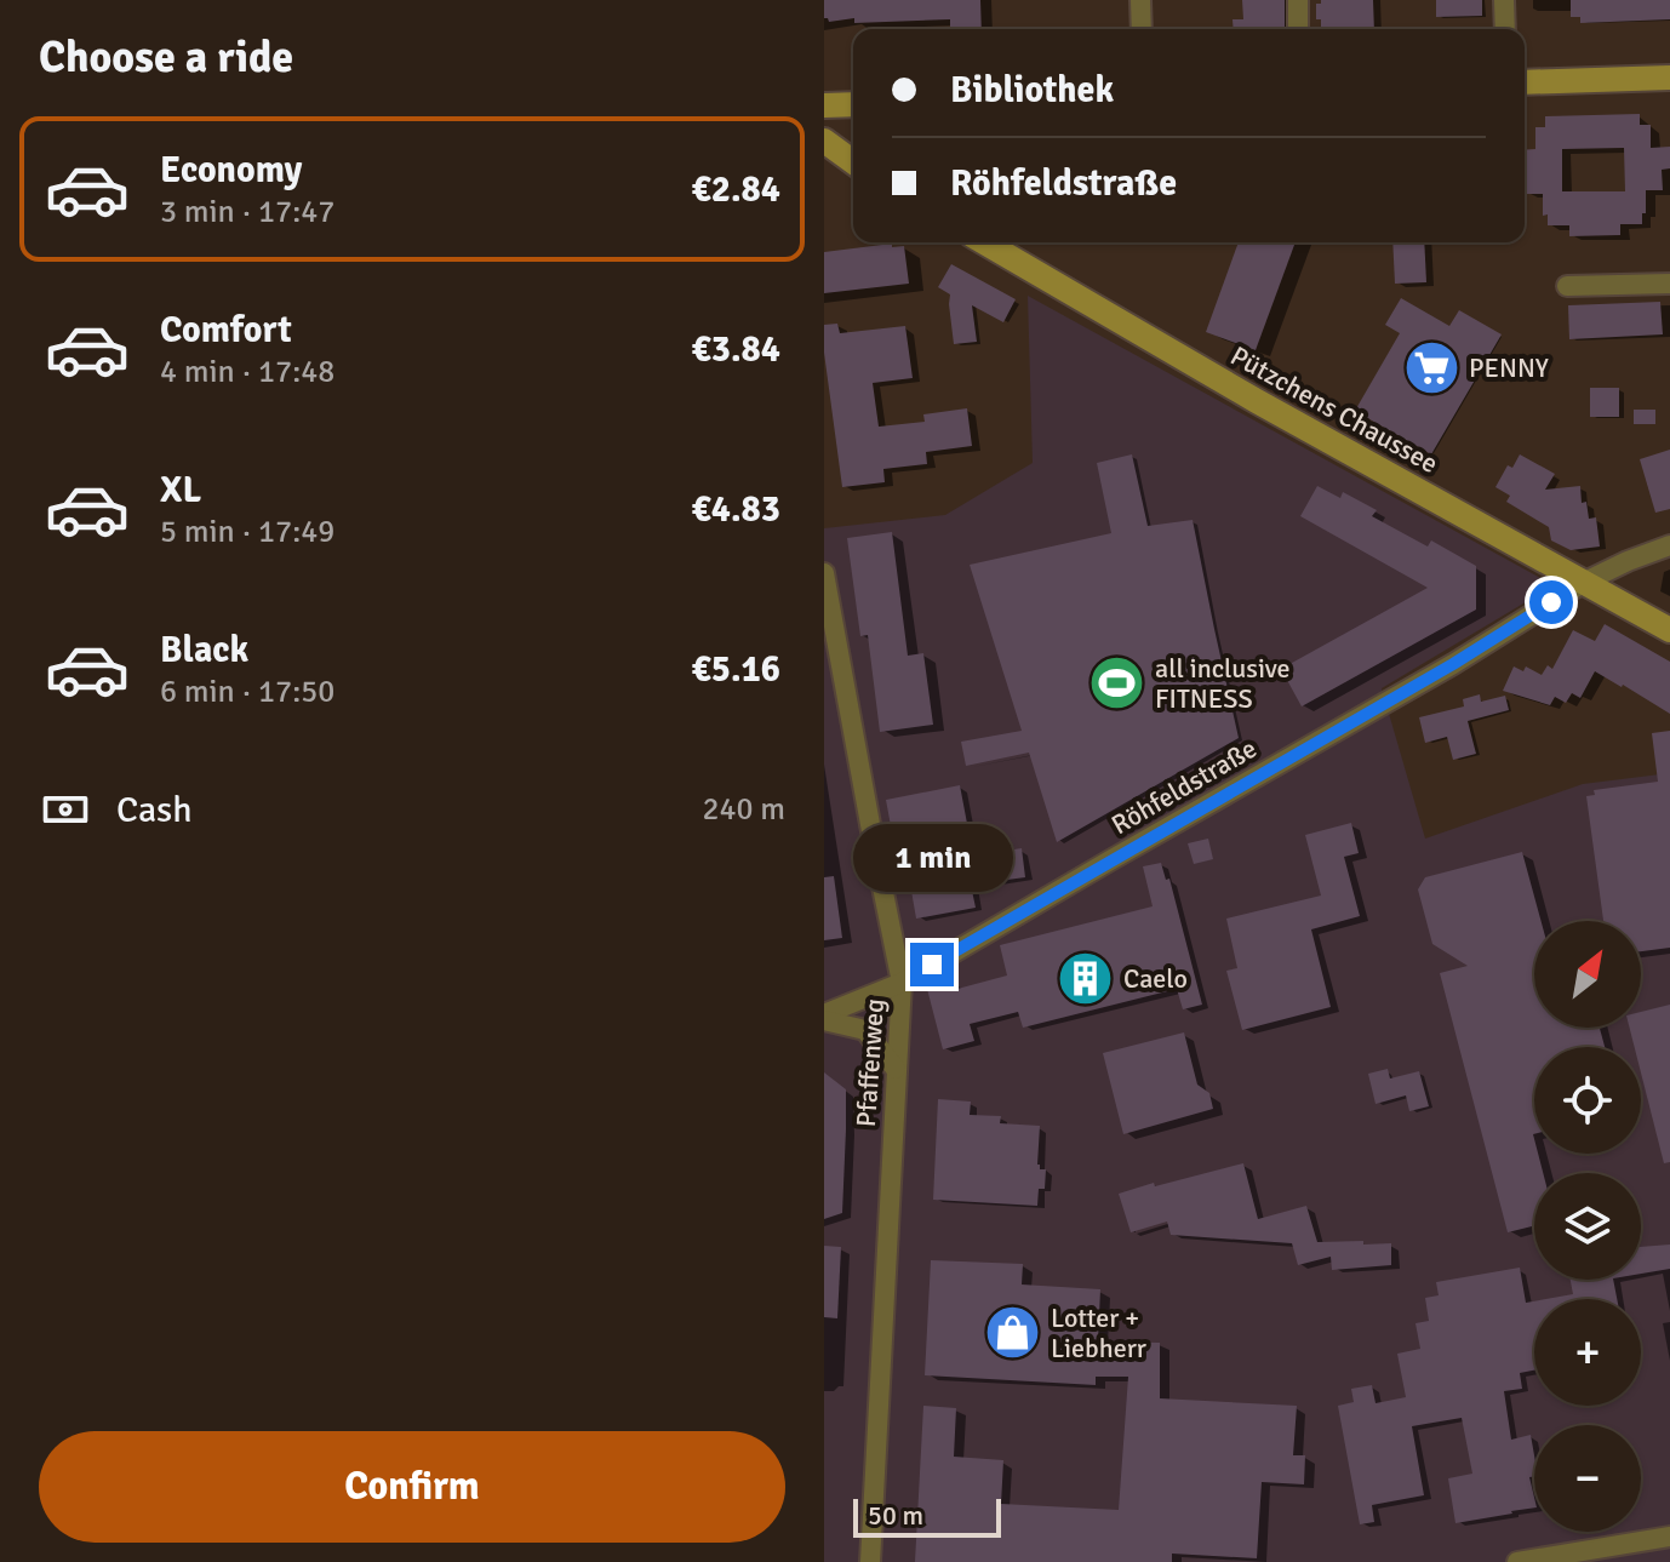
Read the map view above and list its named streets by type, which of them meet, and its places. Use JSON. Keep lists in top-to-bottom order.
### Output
{
  "streets": {
    "street": ["Pützchens Chaussee", "Röhfeldstraße", "Pfaffenweg"]
  },
  "crossings": [
    ["Pützchens Chaussee", "Röhfeldstraße"],
    ["Röhfeldstraße", "Pfaffenweg"]
  ],
  "places": {
    "supermarket": ["PENNY"],
    "sports": ["all inclusive FITNESS"],
    "building": ["Caelo"],
    "shop": ["Lotter + Liebherr"]
  },
  "scale_bar": "50 m",
  "north": "top right",
  "page": {
    "heading": "Choose a ride",
    "banner": ["Bibliothek", "Röhfeldstraße"],
    "list": [
      {
        "name": "Economy",
        "note": "3 min · 17:47",
        "value": "€2.84"
      },
      {
        "name": "Comfort",
        "note": "4 min · 17:48",
        "value": "€3.84"
      },
      {
        "name": "XL",
        "note": "5 min · 17:49",
        "value": "€4.83"
      },
      {
        "name": "Black",
        "note": "6 min · 17:50",
        "value": "€5.16"
      }
    ],
    "pay": ["Cash", "240 m"],
    "bubble": "1 min",
    "map_buttons": ["+", "−"],
    "buttons": "Confirm",
    "scale": "50 m"
  }
}
